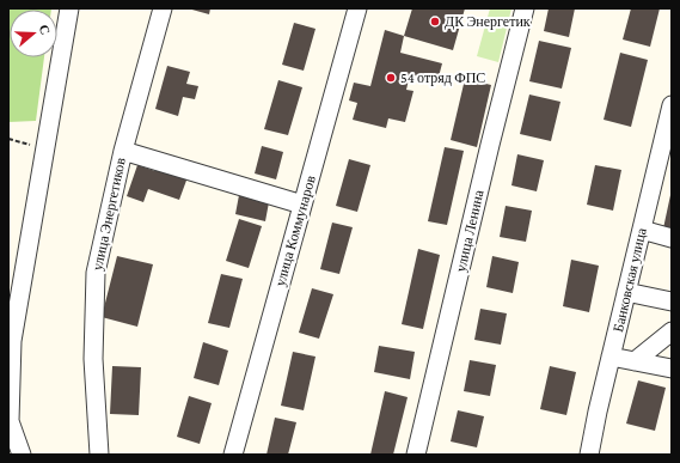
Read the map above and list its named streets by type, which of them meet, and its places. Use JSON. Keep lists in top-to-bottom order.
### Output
{
  "streets": {
    "street": [
      "улица Энергетиков",
      "улица Коммунаров",
      "улица Ленина",
      "Банковская улица"
    ]
  },
  "places": ["ДК Энергетик", "54 отряд ФПС"],
  "north": "right"
}
